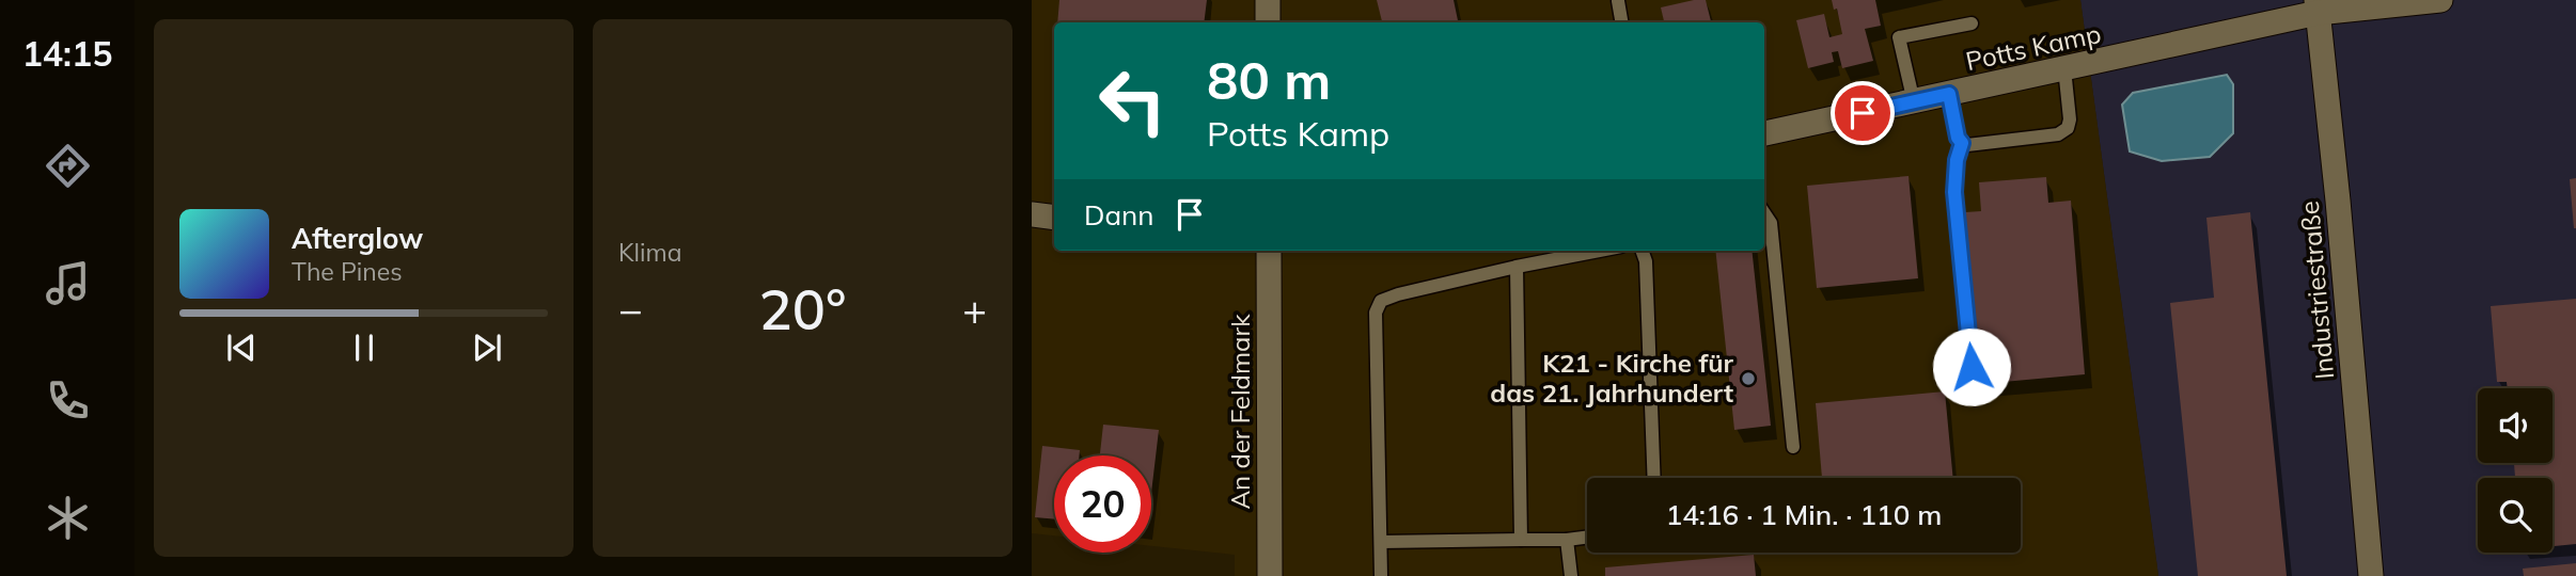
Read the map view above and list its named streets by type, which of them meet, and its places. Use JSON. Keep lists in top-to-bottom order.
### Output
{
  "streets": {
    "street": ["Potts Kamp", "Industriestraße", "An der Feldmark"]
  },
  "crossings": [
    ["Potts Kamp", "Industriestraße"]
  ],
  "places": ["K21 - Kirche für das 21. Jahrhundert"],
  "page": {
    "tabs": "14:15",
    "tile": "Klima",
    "turn": ["80 m", "Potts Kamp"],
    "then": "Dann",
    "song": ["Afterglow", "The Pines"],
    "heat": ["−", "20°", "+"],
    "limit": "20",
    "trip": "14:16 · 1 Min. · 110 m"
  }
}
